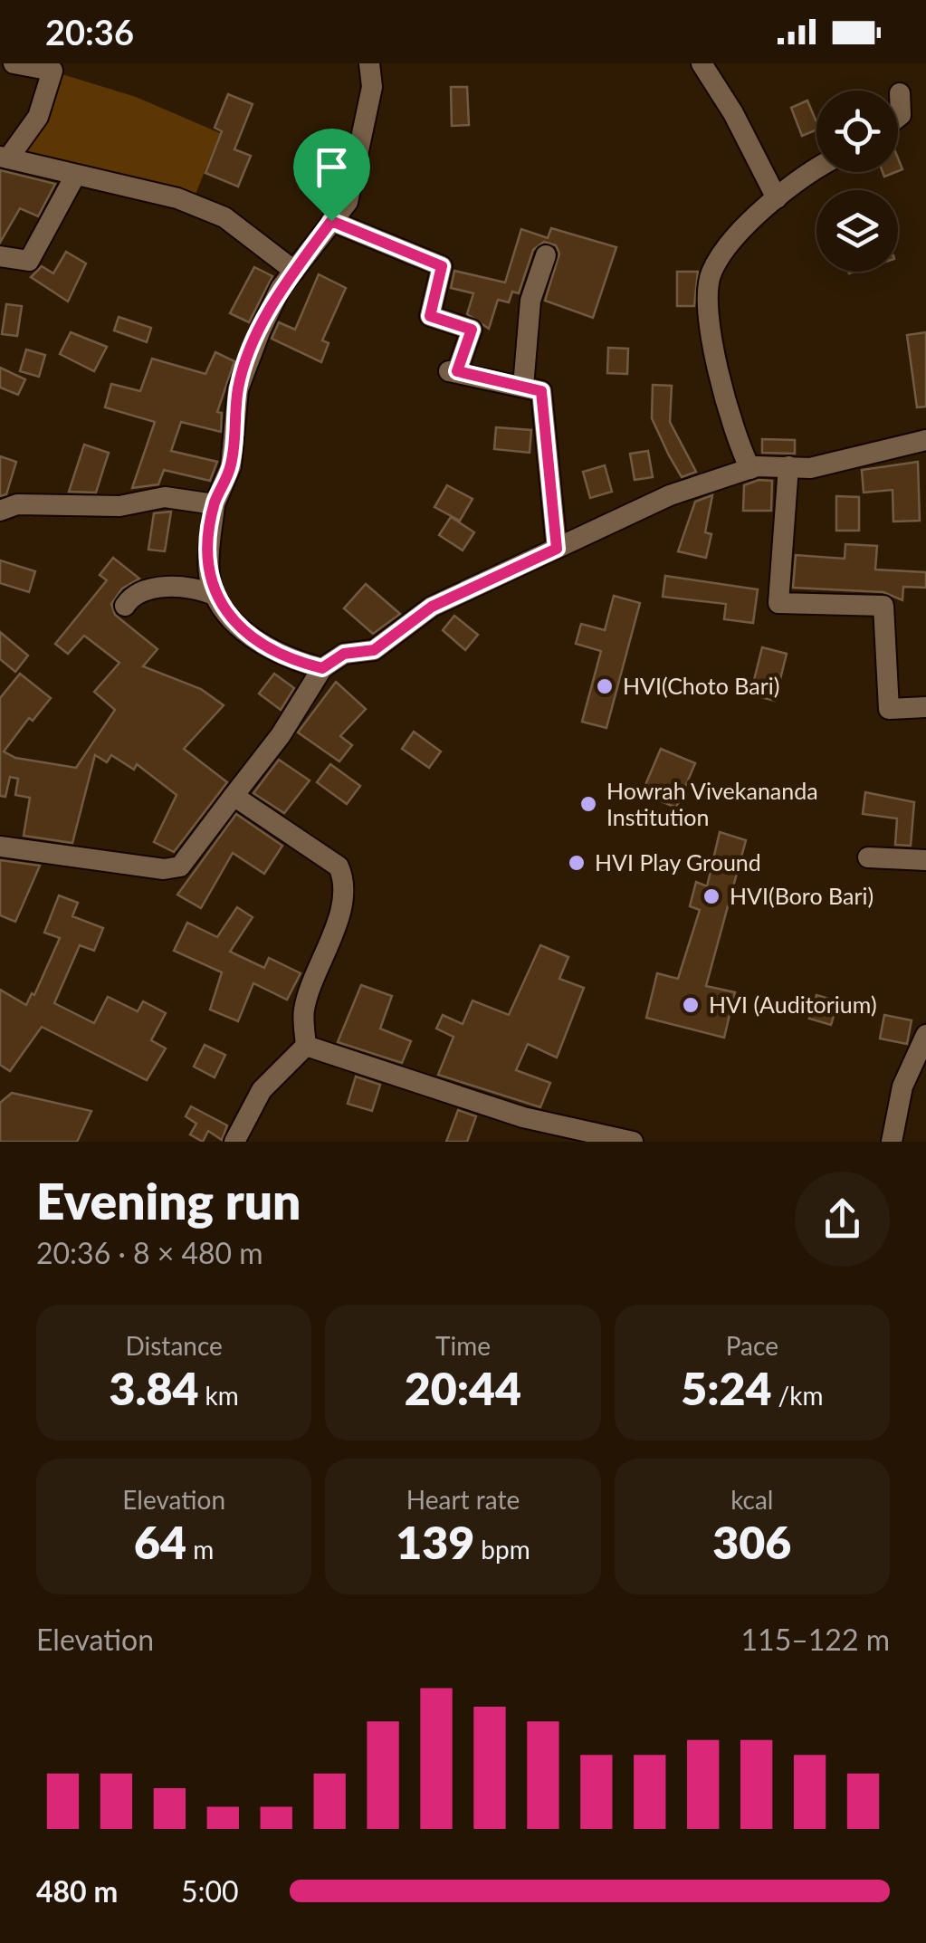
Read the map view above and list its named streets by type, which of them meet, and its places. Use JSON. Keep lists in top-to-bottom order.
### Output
{
  "places": [
    "HVI(Choto Bari)",
    "Howrah Vivekananda Institution",
    "HVI Play Ground",
    "HVI(Boro Bari)",
    "HVI (Auditorium)"
  ],
  "page": {
    "status": "20:36",
    "heading": ["Evening run", "20:36 · 8 × 480 m"],
    "stats": [
      ["Distance", "3.84 km"],
      ["Time", "20:44"],
      ["Pace", "5:24 /km"],
      ["Elevation", "64 m"],
      ["Heart rate", "139 bpm"],
      ["kcal", "306"]
    ],
    "chart": ["Elevation", "115–122 m"],
    "list": [
      {
        "name": "480 m",
        "note": "5:00"
      }
    ]
  }
}
